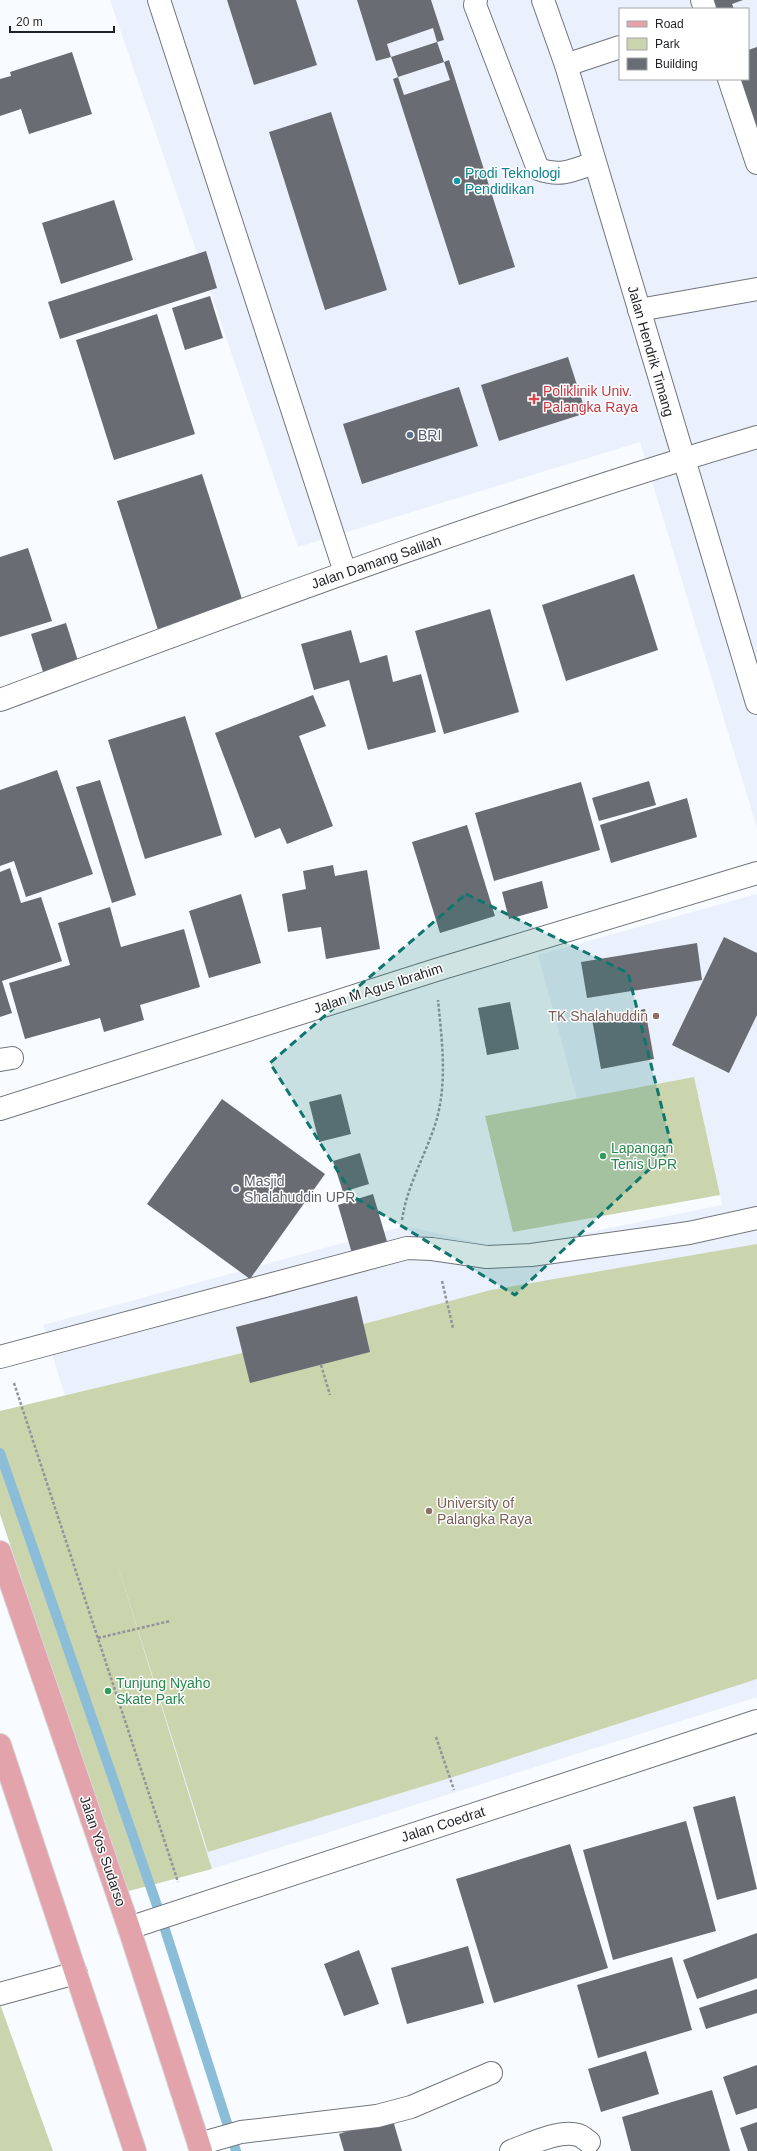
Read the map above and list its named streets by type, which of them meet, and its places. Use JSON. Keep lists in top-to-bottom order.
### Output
{
  "streets": {
    "main road": ["Jalan Yos Sudarso"],
    "street": [
      "Jalan Hendrik Timang",
      "Jalan Damang Salilah",
      "Jalan M Agus Ibrahim",
      "Jalan Coedrat"
    ]
  },
  "crossings": [
    ["Jalan Hendrik Timang", "Jalan Damang Salilah"],
    ["Jalan Coedrat", "Jalan Yos Sudarso"]
  ],
  "places": {
    "other": [
      "Prodi Teknologi Pendidikan",
      "BRI",
      "TK Shalahuddin",
      "Lapangan Tenis UPR",
      "Masjid Shalahuddin UPR",
      "University of Palangka Raya",
      "Tunjung Nyaho Skate Park"
    ],
    "health": ["Poliklinik Univ. Palangka Raya"]
  },
  "legend": ["Road", "Park", "Building"],
  "scale_bar": "20 m"
}
